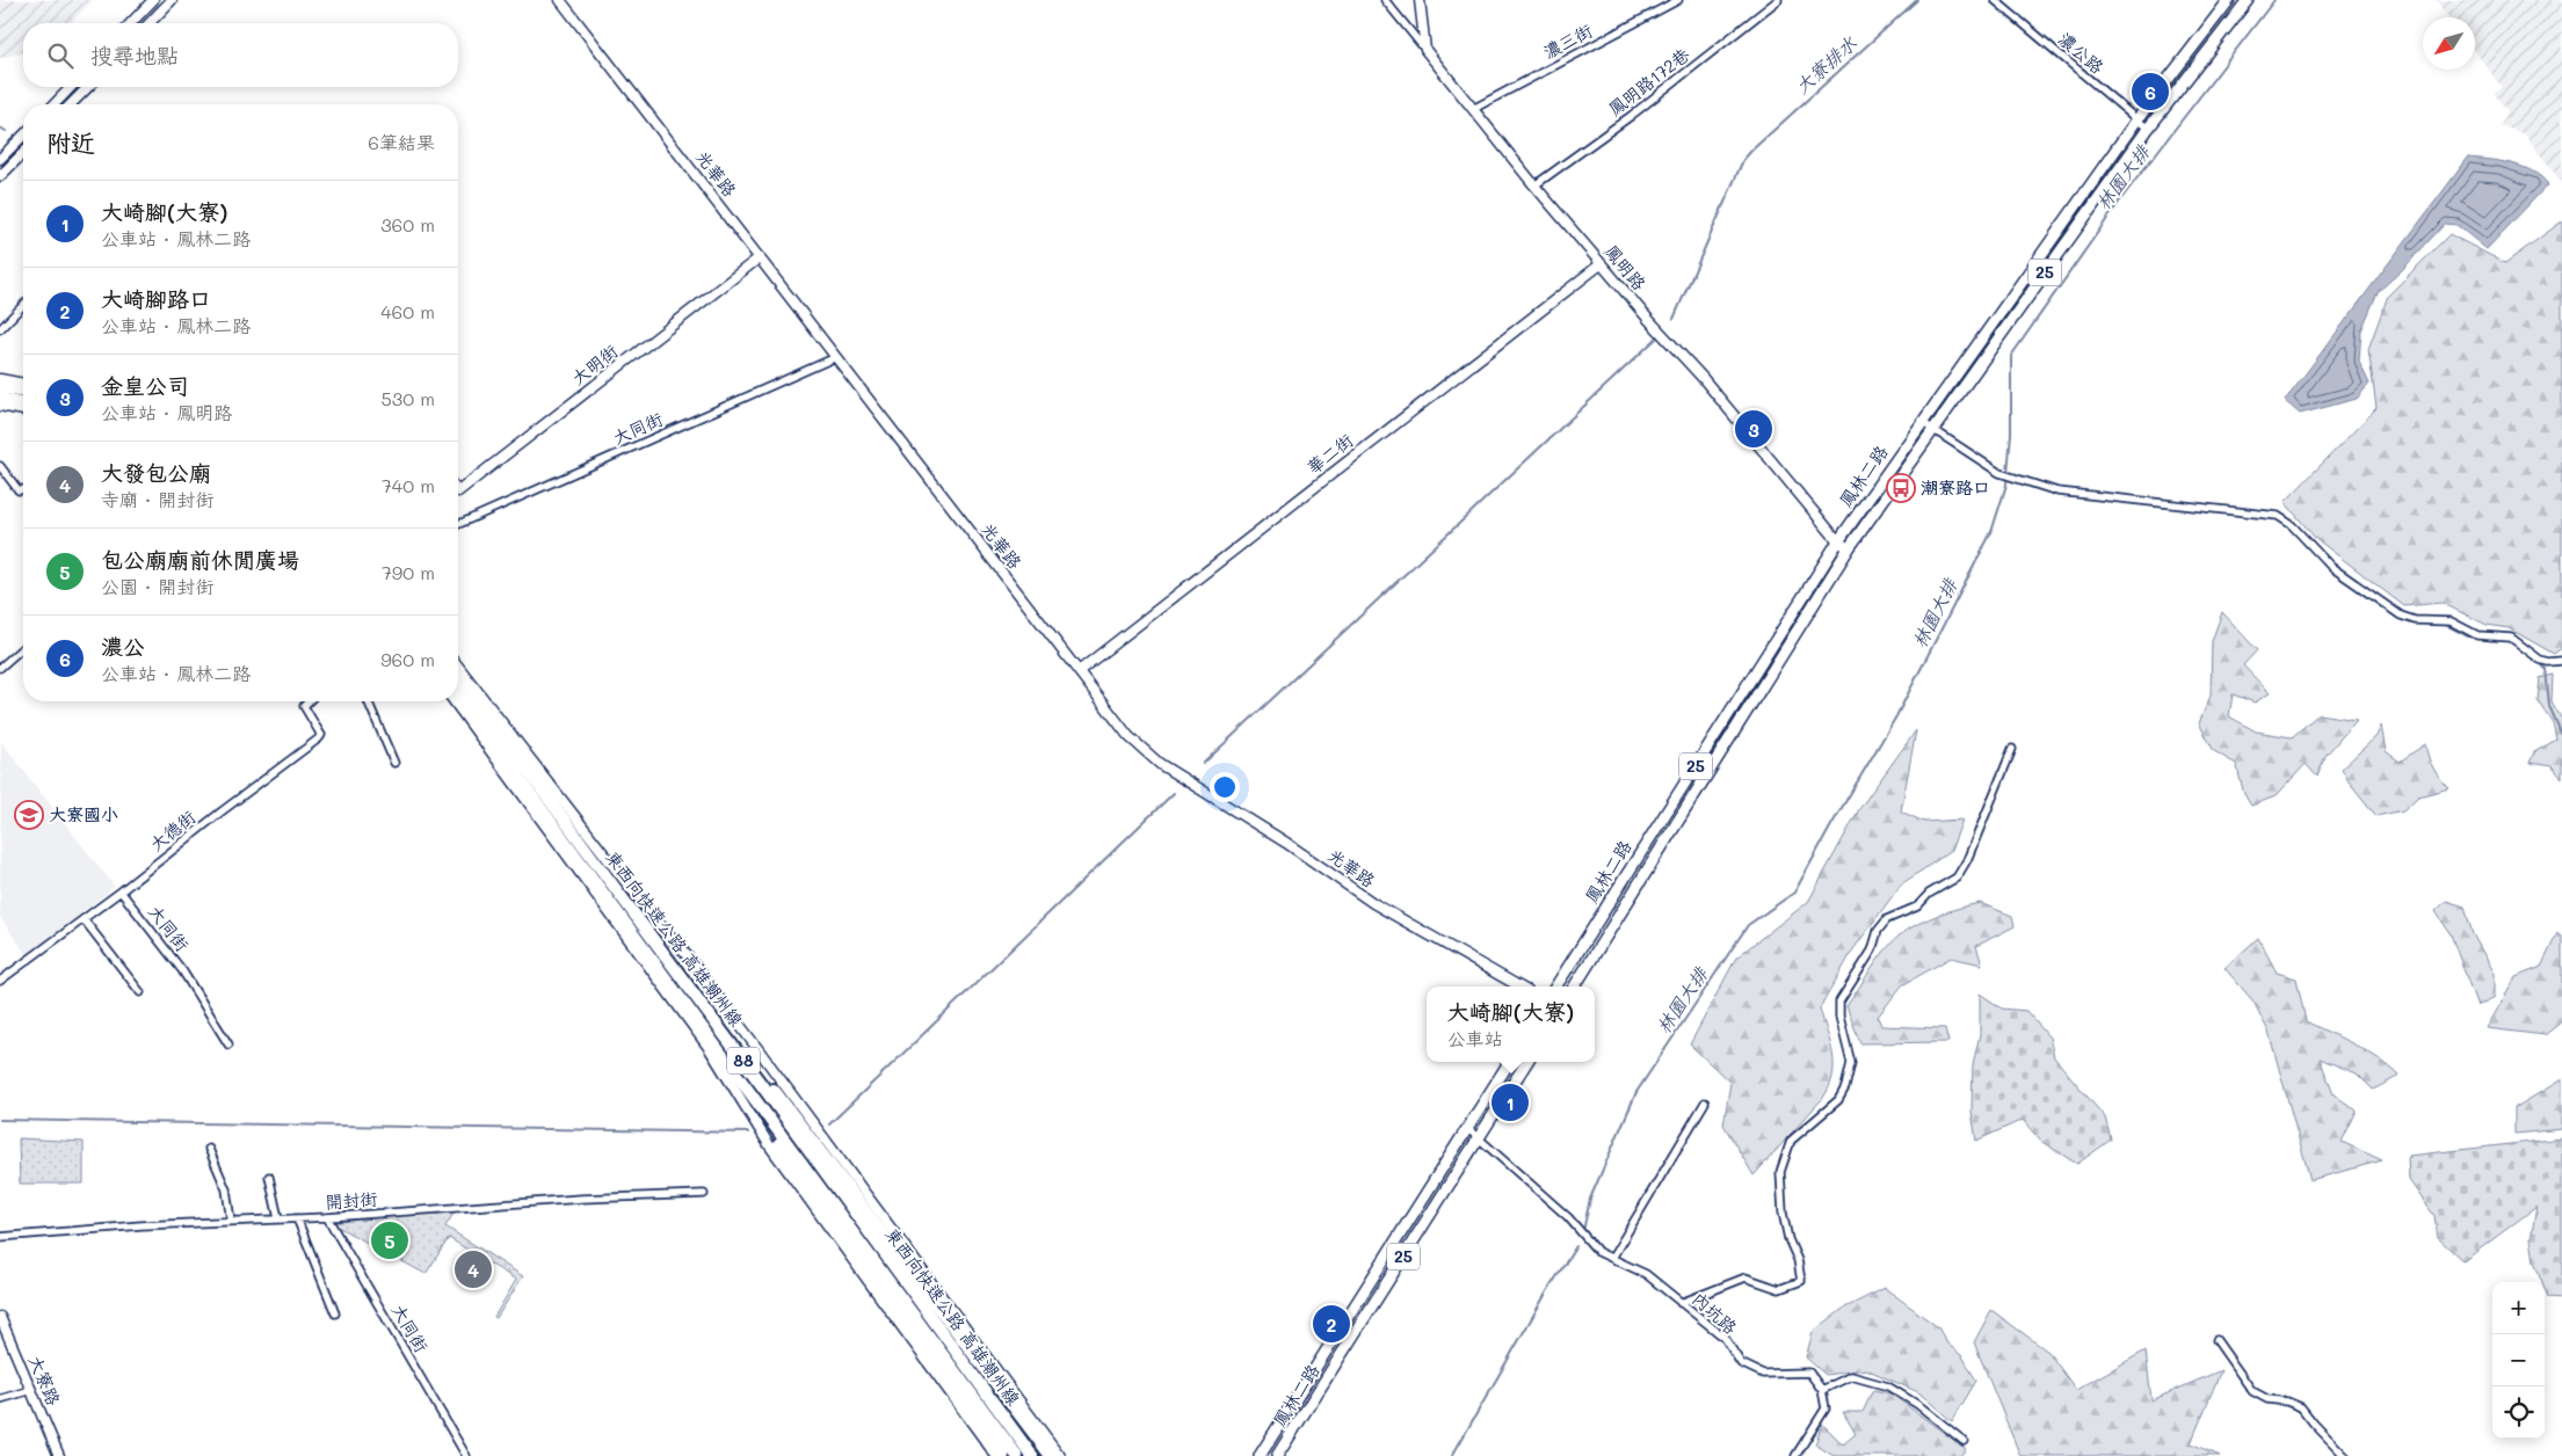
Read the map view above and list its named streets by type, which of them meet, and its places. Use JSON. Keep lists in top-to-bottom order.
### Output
{
  "streets": {
    "highway": ["東西向快速公路 高雄潮州線", "88"],
    "main road": ["25", "鳳林二路"],
    "street": [
      "濃三街",
      "濃公路",
      "鳳明路172巷",
      "光華路",
      "鳳明路",
      "大明街",
      "大同街",
      "華二街",
      "大德街",
      "開封街",
      "內坑路",
      "大寮路"
    ]
  },
  "crossings": [
    ["濃三街", "鳳明路"],
    ["濃公路", "鳳林二路"],
    ["鳳明路172巷", "鳳明路"],
    ["光華路", "大明街"],
    ["光華路", "大同街"],
    ["光華路", "華二街"],
    ["鳳明路", "華二街"],
    ["鳳明路", "鳳林二路"],
    ["大同街", "大德街"],
    ["大同街", "開封街"],
    ["鳳林二路", "內坑路"]
  ],
  "water": ["大寮排水", "林園大排"],
  "places": {
    "bus stop": ["潮寮路口"],
    "school or university": ["大寮國小"]
  },
  "north": "bottom left",
  "page": {
    "search": "搜尋地點",
    "pins": [
      "6",
      "3",
      "1",
      "5",
      "4",
      "2"
    ],
    "heading": ["附近", "6筆結果"],
    "list": [
      {
        "mark": "1",
        "name": "大崎腳(大寮)",
        "note": "公車站 · 鳳林二路",
        "value": "360 m"
      },
      {
        "mark": "2",
        "name": "大崎腳路口",
        "note": "公車站 · 鳳林二路",
        "value": "460 m"
      },
      {
        "mark": "3",
        "name": "金皇公司",
        "note": "公車站 · 鳳明路",
        "value": "530 m"
      },
      {
        "mark": "4",
        "name": "大發包公廟",
        "note": "寺廟 · 開封街",
        "value": "740 m"
      },
      {
        "mark": "5",
        "name": "包公廟廟前休閒廣場",
        "note": "公園 · 開封街",
        "value": "790 m"
      },
      {
        "mark": "6",
        "name": "濃公",
        "note": "公車站 · 鳳林二路",
        "value": "960 m"
      }
    ],
    "popup": ["大崎腳(大寮)", "公車站"],
    "map_buttons": ["+", "−"]
  }
}
